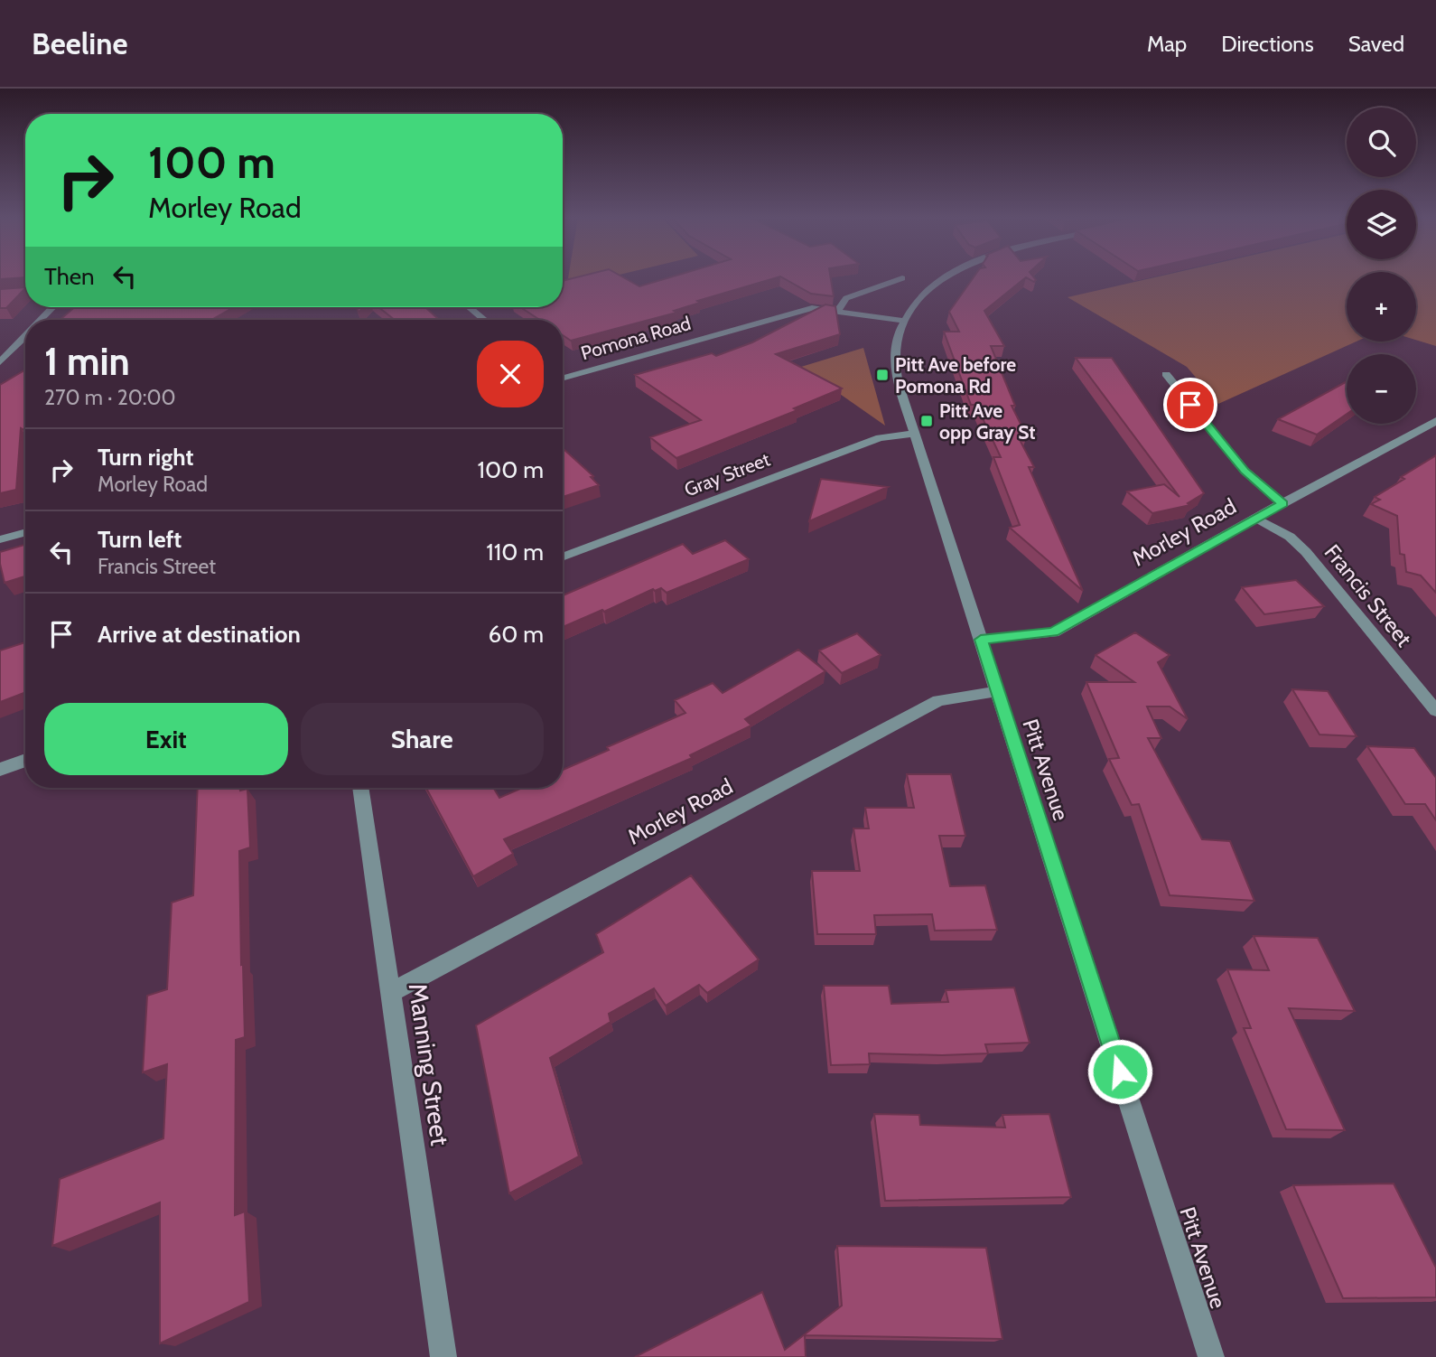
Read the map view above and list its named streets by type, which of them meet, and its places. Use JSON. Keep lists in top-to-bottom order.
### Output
{
  "streets": {
    "street": [
      "Pomona Road",
      "Gray Street",
      "Morley Road",
      "Francis Street",
      "Pitt Avenue",
      "Manning Street"
    ]
  },
  "crossings": [
    ["Pomona Road", "Pitt Avenue"],
    ["Gray Street", "Pitt Avenue"],
    ["Morley Road", "Francis Street"],
    ["Morley Road", "Pitt Avenue"],
    ["Morley Road", "Manning Street"]
  ],
  "places": {
    "transit": ["Pitt Ave before Pomona Rd", "Pitt Ave opp Gray St"]
  },
  "page": {
    "header": "Beeline",
    "nav": ["Map", "Directions", "Saved"],
    "map_buttons": ["+", "−"],
    "turn": ["100 m", "Morley Road"],
    "then": "Then",
    "heading": ["1 min", "270 m · 20:00"],
    "list": [
      {
        "name": "Turn right",
        "note": "Morley Road",
        "value": "100 m"
      },
      {
        "name": "Turn left",
        "note": "Francis Street",
        "value": "110 m"
      },
      {
        "name": "Arrive at destination",
        "value": "60 m"
      }
    ],
    "buttons": ["Exit", "Share"]
  }
}
